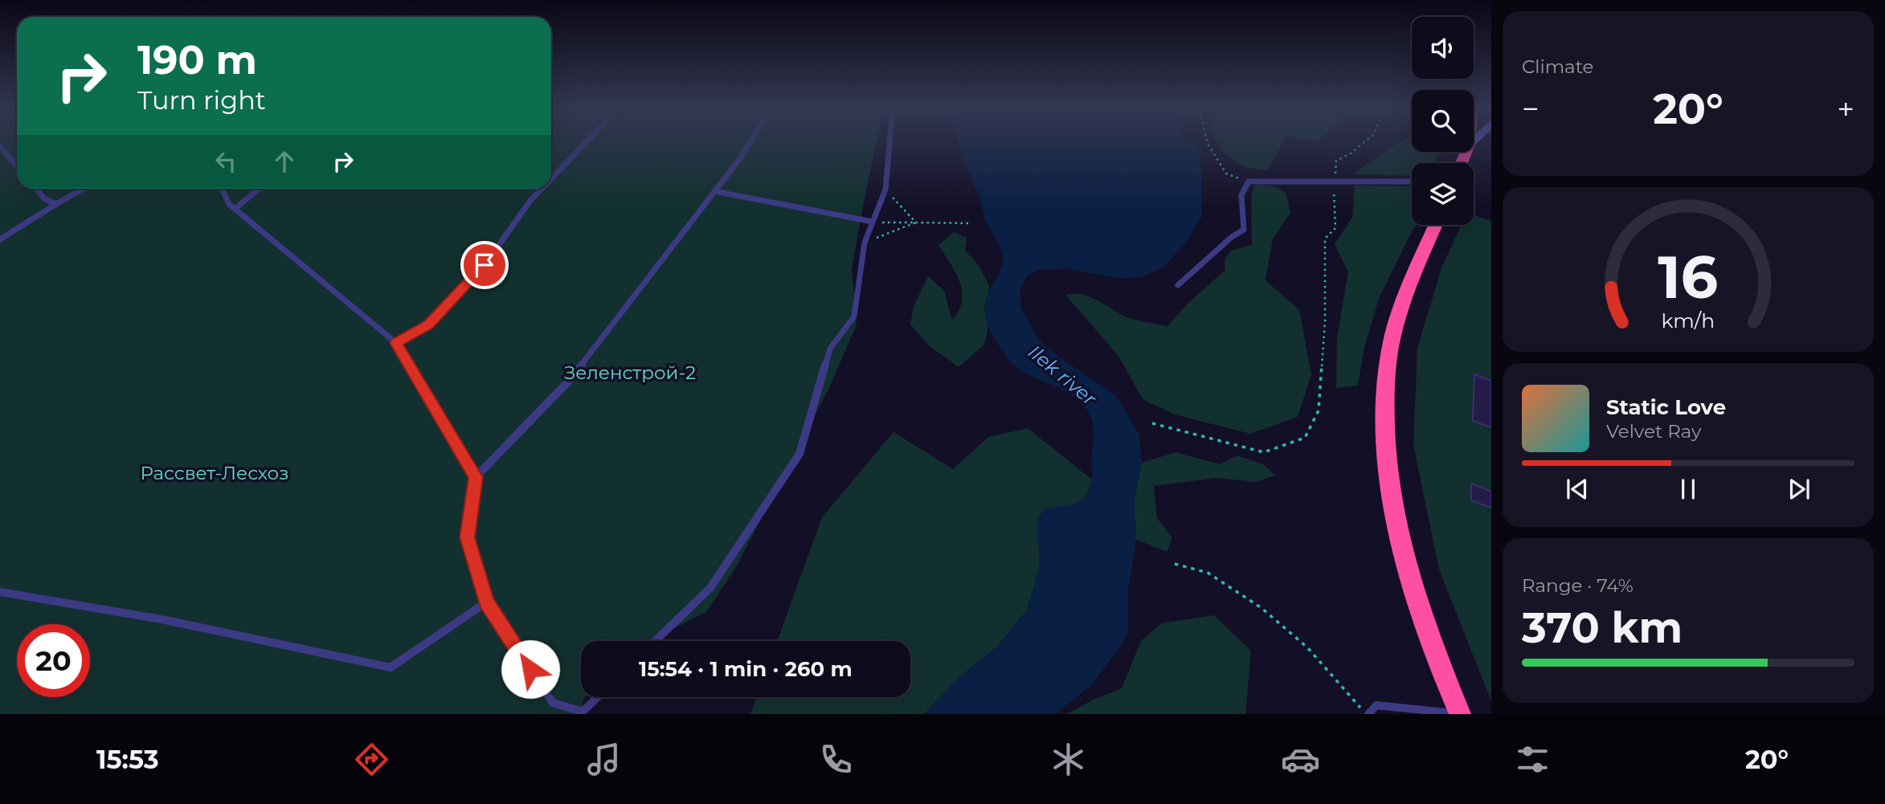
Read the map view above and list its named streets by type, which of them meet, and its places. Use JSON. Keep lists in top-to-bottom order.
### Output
{
  "water": ["Ilek river"],
  "parks": ["Зеленстрой-2", "Рассвет-Лесхоз"],
  "page": {
    "tile": [
      "Climate",
      ["Range · 74%", "370 km"]
    ],
    "turn": ["190 m", "Turn right"],
    "heat": ["−", "20°", "+"],
    "song": ["Static Love", "Velvet Ray"],
    "limit": "20",
    "trip": "15:54 · 1 min · 260 m",
    "tabs": ["15:53", "20°"],
    "gauge": ["16", "km/h"]
  }
}
